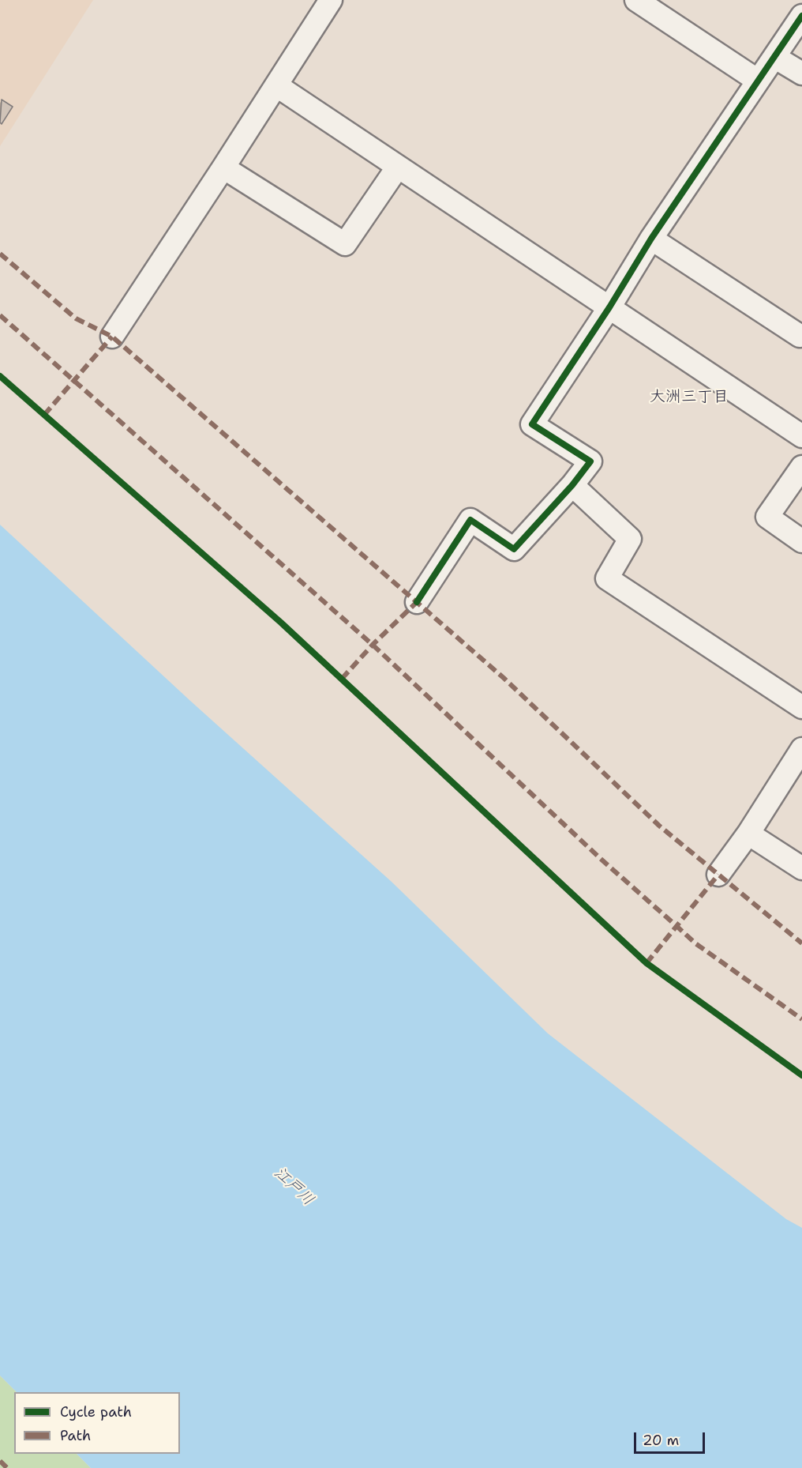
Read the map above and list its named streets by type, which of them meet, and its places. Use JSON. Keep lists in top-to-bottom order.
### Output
{
  "districts": ["大洲三丁目"],
  "water": ["江戸川"],
  "legend": ["Cycle path", "Path"],
  "scale_bar": "20 m"
}
